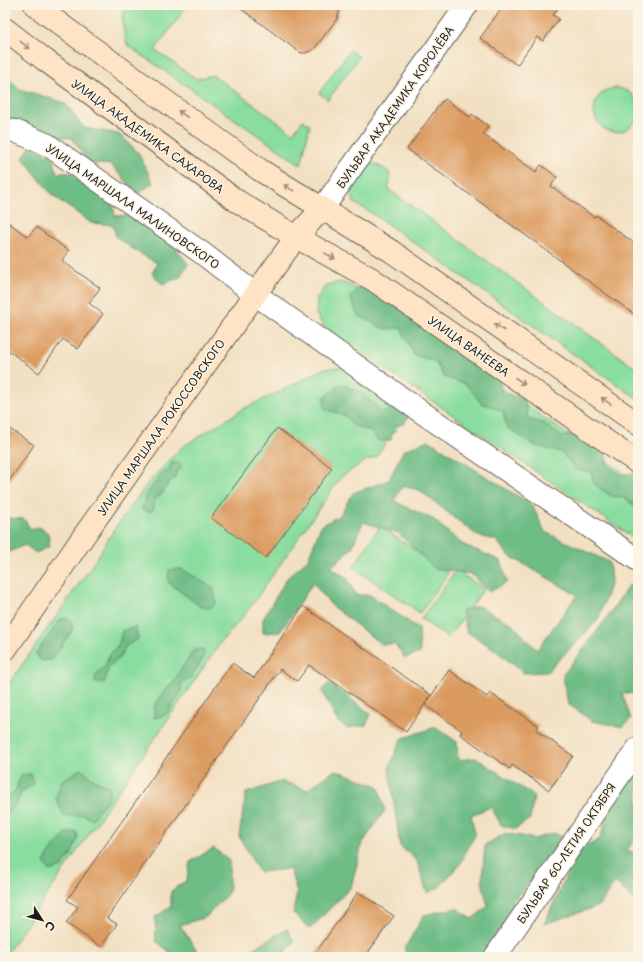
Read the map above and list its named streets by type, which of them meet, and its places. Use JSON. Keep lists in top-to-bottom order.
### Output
{
  "streets": {
    "main road": ["УЛИЦА АКАДЕМИКА САХАРОВА", "УЛИЦА ВАНЕЕВА", "УЛИЦА МАРШАЛА РОКОССОВСКОГО"],
    "street": ["БУЛЬВАР АКАДЕМИКА КОРОЛЁВА", "УЛИЦА МАРШАЛА МАЛИНОВСКОГО", "БУЛЬВАР 60-ЛЕТИЯ ОКТЯБРЯ"]
  },
  "crossings": [
    ["БУЛЬВАР АКАДЕМИКА КОРОЛЁВА", "УЛИЦА МАРШАЛА РОКОССОВСКОГО"],
    ["УЛИЦА АКАДЕМИКА САХАРОВА", "УЛИЦА ВАНЕЕВА"],
    ["УЛИЦА АКАДЕМИКА САХАРОВА", "УЛИЦА МАРШАЛА РОКОССОВСКОГО"],
    ["УЛИЦА МАРШАЛА МАЛИНОВСКОГО", "УЛИЦА МАРШАЛА РОКОССОВСКОГО"],
    ["УЛИЦА ВАНЕЕВА", "УЛИЦА МАРШАЛА РОКОССОВСКОГО"]
  ],
  "north": "bottom right"
}
